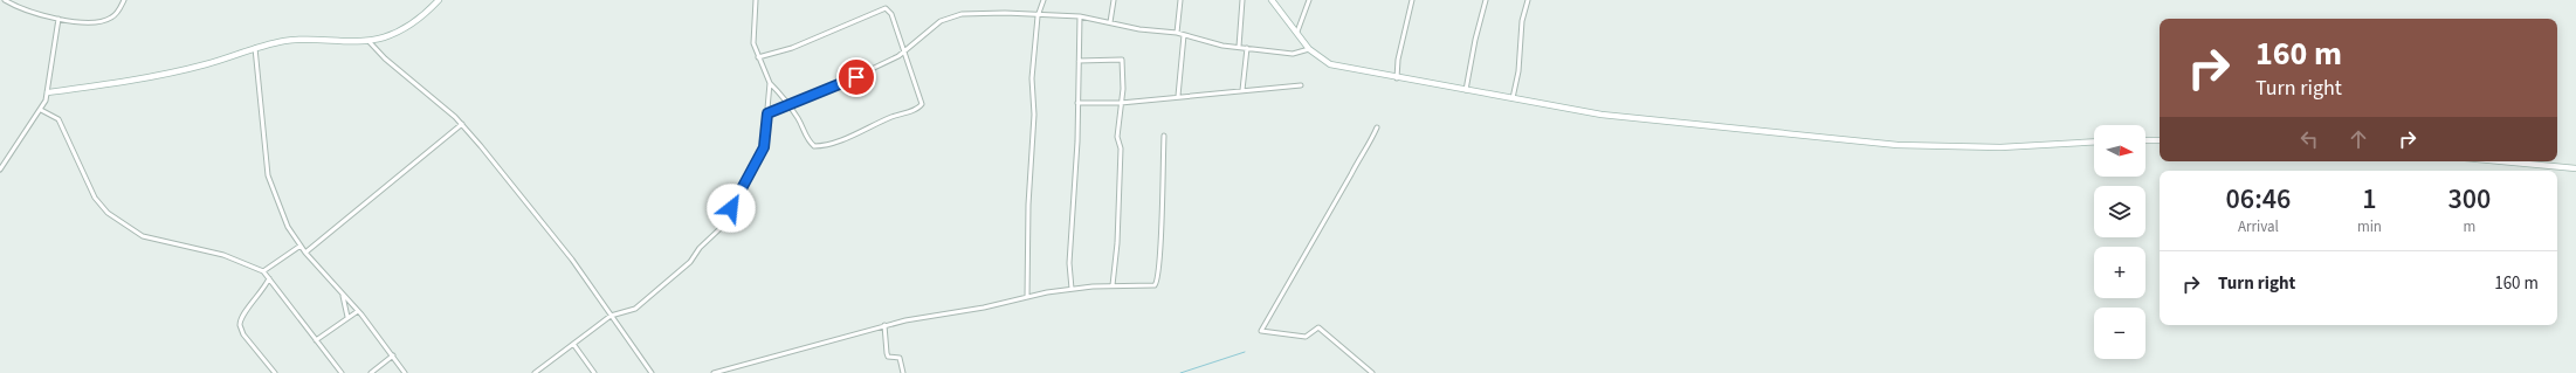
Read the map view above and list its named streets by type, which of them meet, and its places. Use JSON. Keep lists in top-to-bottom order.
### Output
{
  "north": "right",
  "page": {
    "turn": ["160 m", "Turn right"],
    "map_buttons": ["+", "−"],
    "eta": [
      "06:46",
      "Arrival",
      "1",
      "min",
      "300",
      "m"
    ],
    "list": [
      {
        "name": "Turn right",
        "value": "160 m"
      }
    ]
  }
}
